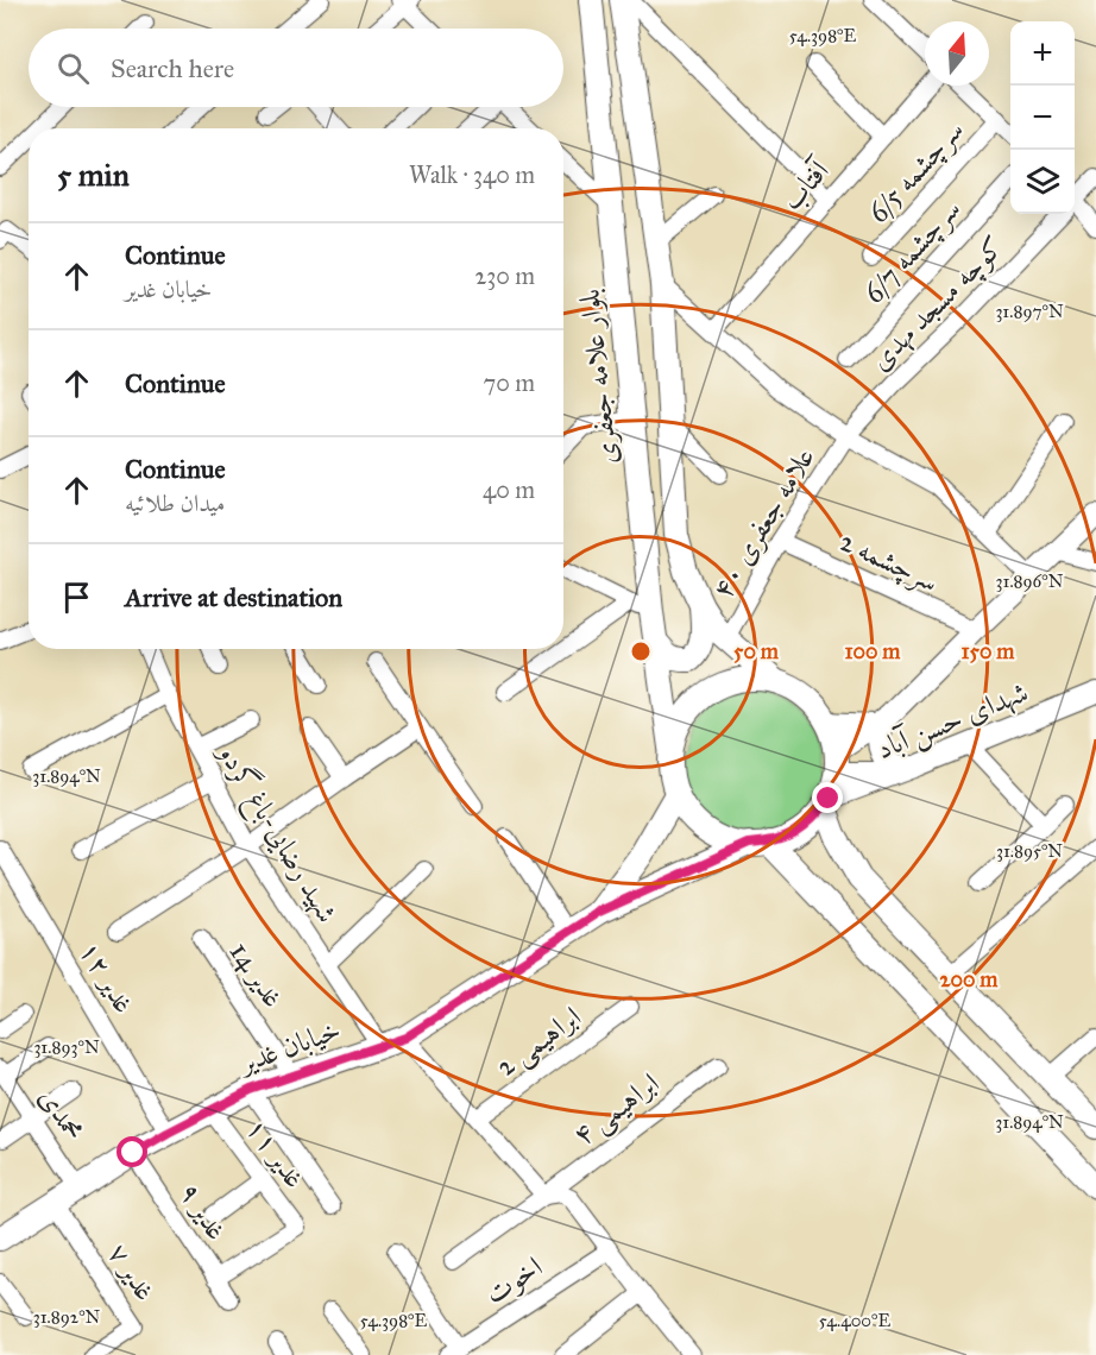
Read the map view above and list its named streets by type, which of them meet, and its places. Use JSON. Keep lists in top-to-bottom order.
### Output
{
  "streets": {
    "main road": ["بلوار علامه جعفری", "خیابان غدیر"],
    "street": [
      "سرچشمه 6/5",
      "آفتاب",
      "سرچشمه 6/7",
      "کوچه مسجد مهدی",
      "علامه جعفری ۴۰",
      "سرچشمه 2",
      "شهدای حسن آباد",
      "شهید رضایی-باغ گردو",
      "غدیر 14",
      "غدیر ۱۲",
      "ابراهیمی 2",
      "ابراهیمی ۴",
      "محمدی",
      "غدیر ۱۱",
      "غدیر ۹",
      "غدیر ۷",
      "اخوت"
    ]
  },
  "crossings": [
    ["کوچه مسجد مهدی", "علامه جعفری ۴۰"],
    ["بلوار علامه جعفری", "شهدای حسن آباد"],
    ["علامه جعفری ۴۰", "سرچشمه 2"],
    ["شهید رضایی-باغ گردو", "خیابان غدیر"],
    ["غدیر 14", "خیابان غدیر"],
    ["غدیر ۱۲", "خیابان غدیر"],
    ["خیابان غدیر", "محمدی"],
    ["خیابان غدیر", "غدیر ۱۱"],
    ["خیابان غدیر", "غدیر ۹"],
    ["خیابان غدیر", "غدیر ۷"],
    ["غدیر ۱۱", "غدیر ۹"]
  ],
  "north": "top",
  "page": {
    "map_buttons": ["+", "−"],
    "search": "Search here",
    "heading": ["5 min", "Walk · 340 m"],
    "list": [
      ["Continue", "خیابان غدیر", "230 m"],
      ["Continue", "70 m"],
      ["Continue", "میدان طلائیه", "40 m"],
      "Arrive at destination"
    ]
  },
  "coordinates": [
    "54.398°E",
    "31.897°N",
    "31.896°N",
    "31.894°N",
    "31.895°N",
    "31.893°N",
    "31.892°N",
    "54.400°E"
  ],
  "rings": [
    "50 m",
    "100 m",
    "150 m",
    "200 m"
  ]
}
